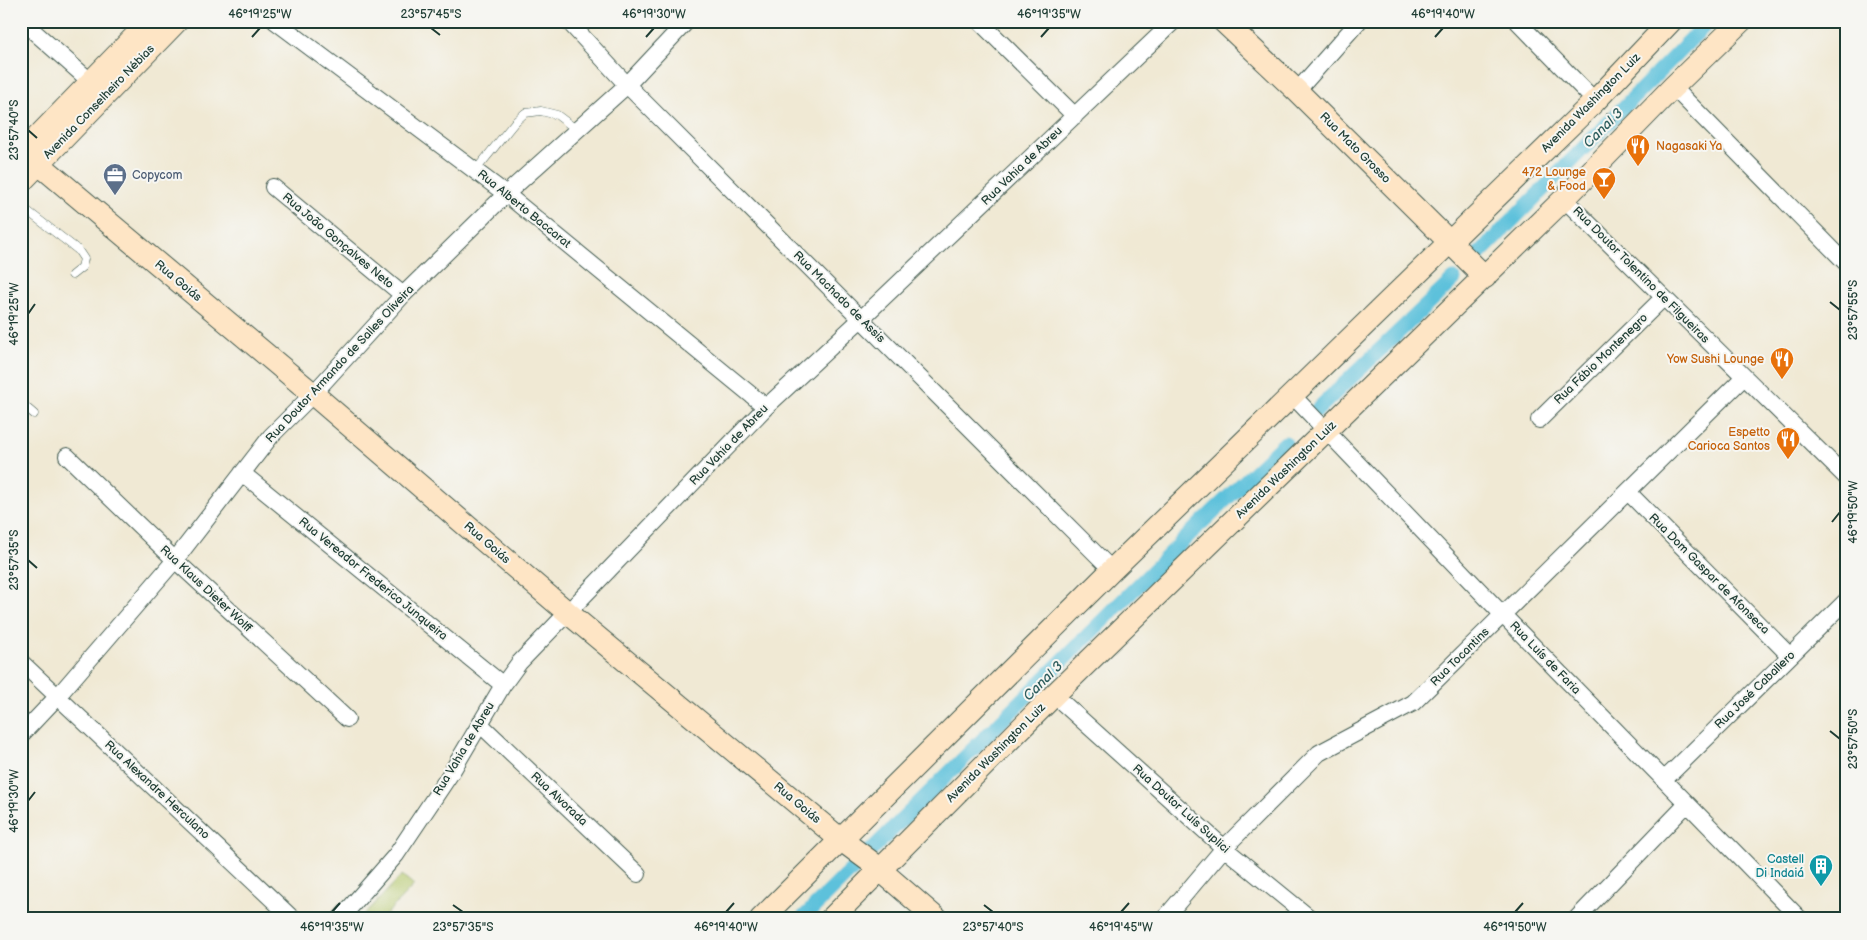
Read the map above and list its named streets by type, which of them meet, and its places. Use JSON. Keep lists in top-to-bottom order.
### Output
{
  "streets": {
    "main road": [
      "Avenida Conselheiro Nébias",
      "Avenida Washington Luiz",
      "Rua Mato Grosso",
      "Rua Goiás"
    ],
    "street": [
      "Rua Vahia de Abreu",
      "Rua Alberto Baccarat",
      "Rua João Gonçalves Neto",
      "Rua Doutor Tolentino de Filgueiras",
      "Rua Machado de Assis",
      "Rua Fábio Montenegro",
      "Rua Doutor Armando de Salles Oliveira",
      "Rua Dom Gaspar de Afonseca",
      "Rua Vereador Frederico Junqueira",
      "Rua Klaus Dieter Wolff",
      "Rua Tocantins",
      "Rua Luís de Faria",
      "Rua José Caballero",
      "Rua Alexandre Herculano",
      "Rua Alvorada",
      "Rua Doutor Luís Suplici"
    ]
  },
  "crossings": [
    ["Avenida Conselheiro Nébias", "Rua Goiás"],
    ["Avenida Washington Luiz", "Rua Mato Grosso"],
    ["Avenida Washington Luiz", "Rua Doutor Tolentino de Filgueiras"],
    ["Avenida Washington Luiz", "Rua Goiás"],
    ["Avenida Washington Luiz", "Rua Machado de Assis"],
    ["Avenida Washington Luiz", "Rua Luís de Faria"],
    ["Avenida Washington Luiz", "Rua Doutor Luís Suplici"],
    ["Rua Vahia de Abreu", "Rua Alberto Baccarat"],
    ["Rua Vahia de Abreu", "Rua Goiás"],
    ["Rua Vahia de Abreu", "Rua Machado de Assis"],
    ["Rua Vahia de Abreu", "Rua Vereador Frederico Junqueira"],
    ["Rua Vahia de Abreu", "Rua Alvorada"],
    ["Rua Alberto Baccarat", "Rua Doutor Armando de Salles Oliveira"],
    ["Rua João Gonçalves Neto", "Rua Doutor Armando de Salles Oliveira"],
    ["Rua Doutor Tolentino de Filgueiras", "Rua Fábio Montenegro"],
    ["Rua Doutor Tolentino de Filgueiras", "Rua Tocantins"],
    ["Rua Goiás", "Rua Doutor Armando de Salles Oliveira"],
    ["Rua Machado de Assis", "Rua Doutor Armando de Salles Oliveira"],
    ["Rua Doutor Armando de Salles Oliveira", "Rua Vereador Frederico Junqueira"],
    ["Rua Doutor Armando de Salles Oliveira", "Rua Klaus Dieter Wolff"],
    ["Rua Doutor Armando de Salles Oliveira", "Rua Alexandre Herculano"],
    ["Rua Dom Gaspar de Afonseca", "Rua Tocantins"],
    ["Rua Dom Gaspar de Afonseca", "Rua José Caballero"],
    ["Rua Tocantins", "Rua Luís de Faria"],
    ["Rua Tocantins", "Rua Doutor Luís Suplici"],
    ["Rua Luís de Faria", "Rua José Caballero"]
  ],
  "water": ["Canal 3"],
  "places": {
    "restaurant": ["Nagasaki Ya", "Yow Sushi Lounge", "Espetto Carioca Santos"],
    "office": ["Copycom"],
    "bar": ["472 Lounge & Food"],
    "building": ["Castell Di Indaiá"]
  },
  "coordinates": [
    "46°19'25\"W",
    "23°57'45\"S",
    "46°19'30\"W",
    "46°19'35\"W",
    "46°19'40\"W",
    "23°57'40\"S",
    "23°57'55\"S",
    "46°19'50\"W",
    "23°57'35\"S",
    "23°57'50\"S",
    "46°19'45\"W"
  ]
}
